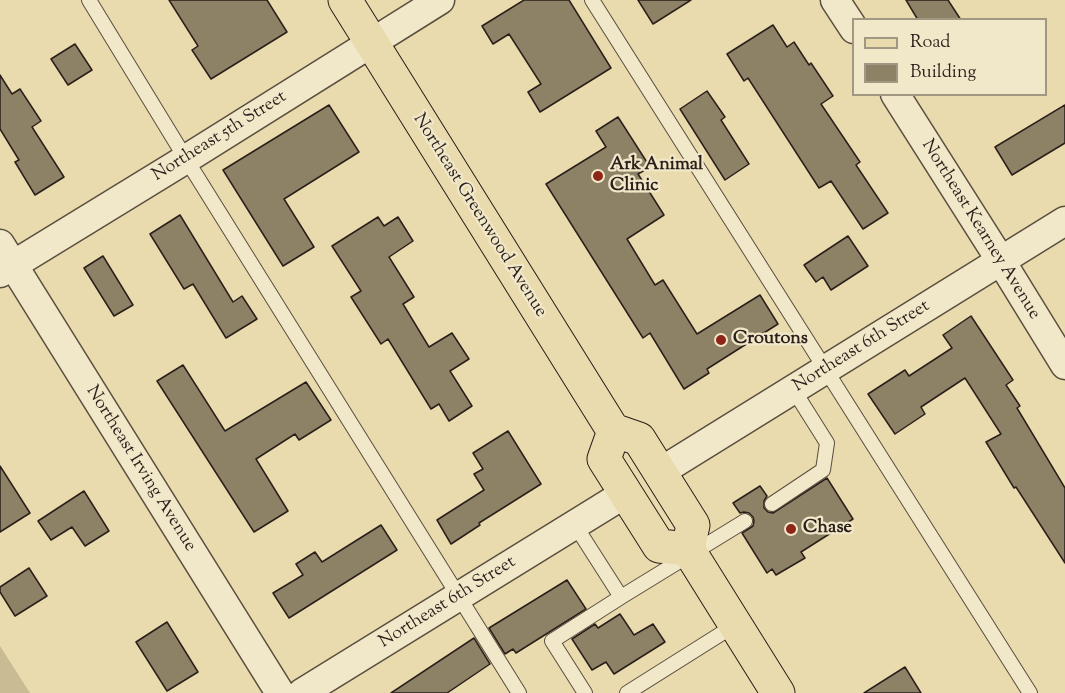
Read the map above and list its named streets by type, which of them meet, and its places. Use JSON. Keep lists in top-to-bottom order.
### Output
{
  "streets": {
    "main road": ["Northeast Greenwood Avenue"],
    "street": [
      "Northeast 5th Street",
      "Northeast Kearney Avenue",
      "Northeast 6th Street",
      "Northeast Irving Avenue"
    ]
  },
  "crossings": [
    ["Northeast 5th Street", "Northeast Greenwood Avenue"],
    ["Northeast 5th Street", "Northeast Irving Avenue"],
    ["Northeast Kearney Avenue", "Northeast 6th Street"]
  ],
  "places": ["Ark Animal Clinic", "Croutons", "Chase"],
  "legend": ["Road", "Building"]
}
